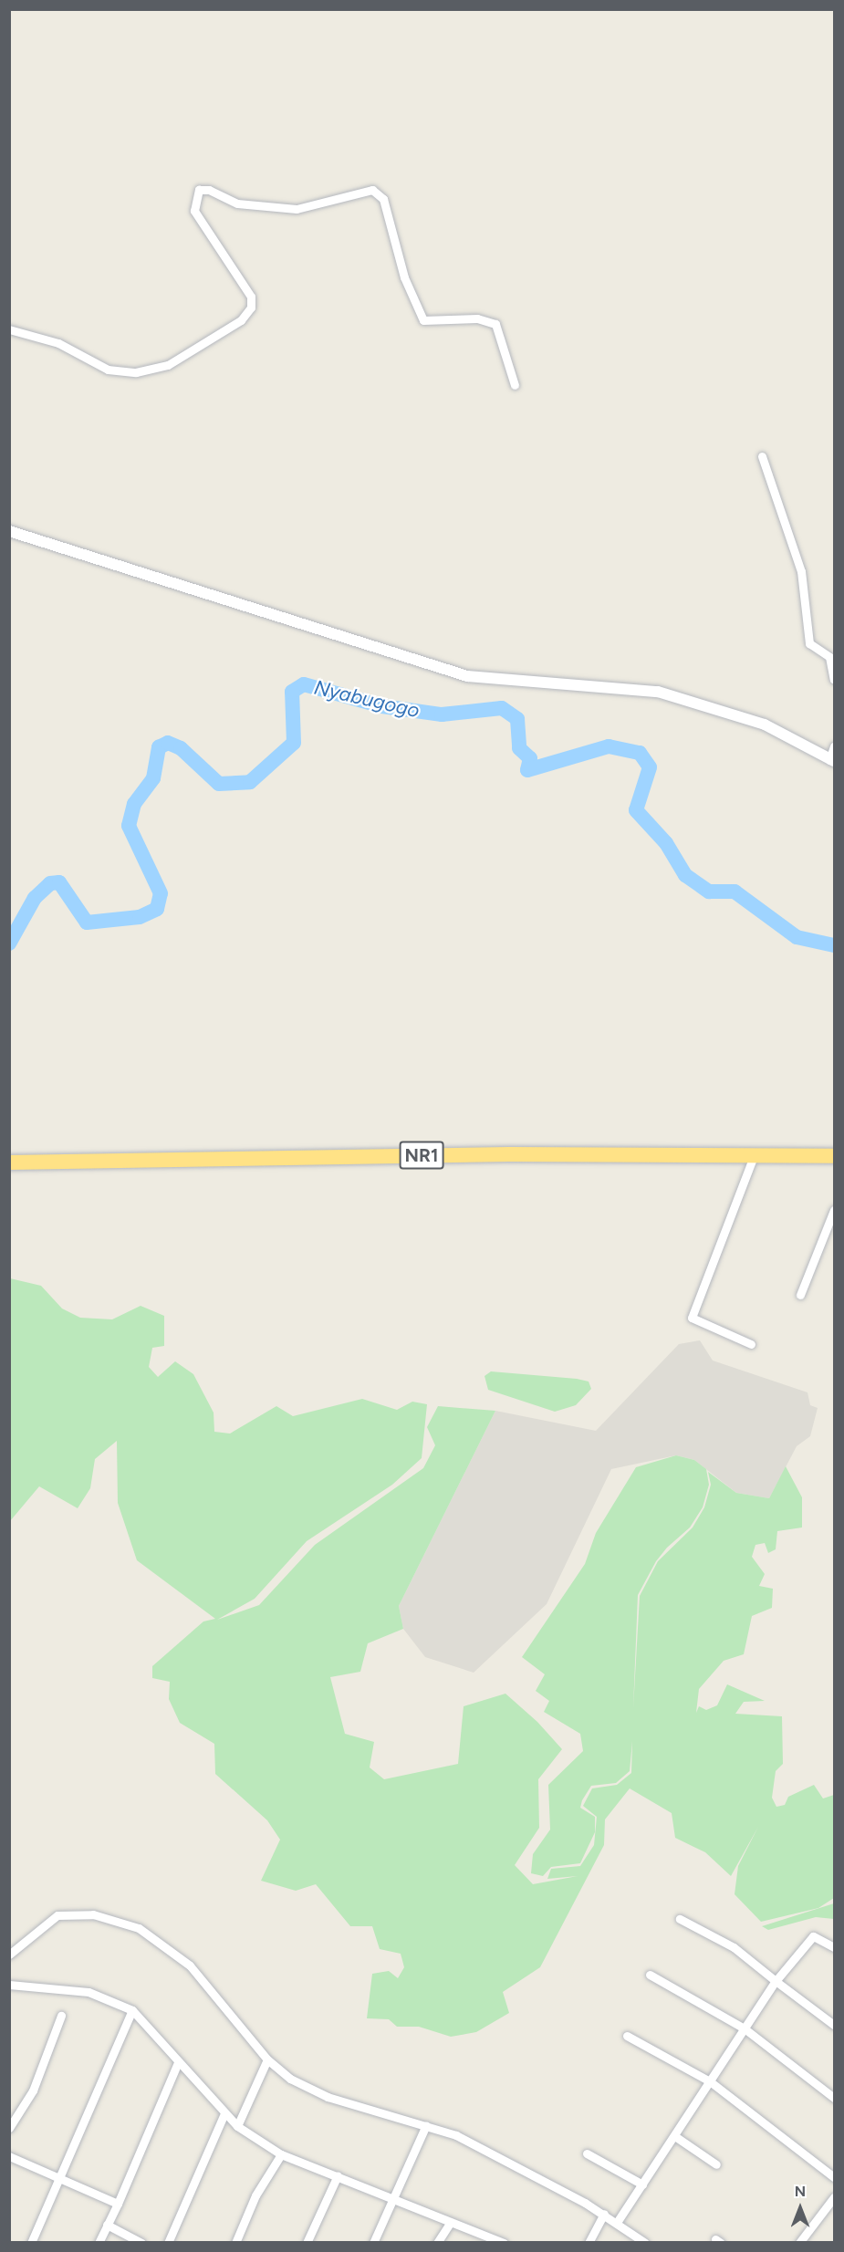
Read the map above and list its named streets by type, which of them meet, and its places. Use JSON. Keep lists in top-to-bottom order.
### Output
{
  "streets": {
    "highway": ["NR1"]
  },
  "water": ["Nyabugogo"],
  "north": "top"
}
